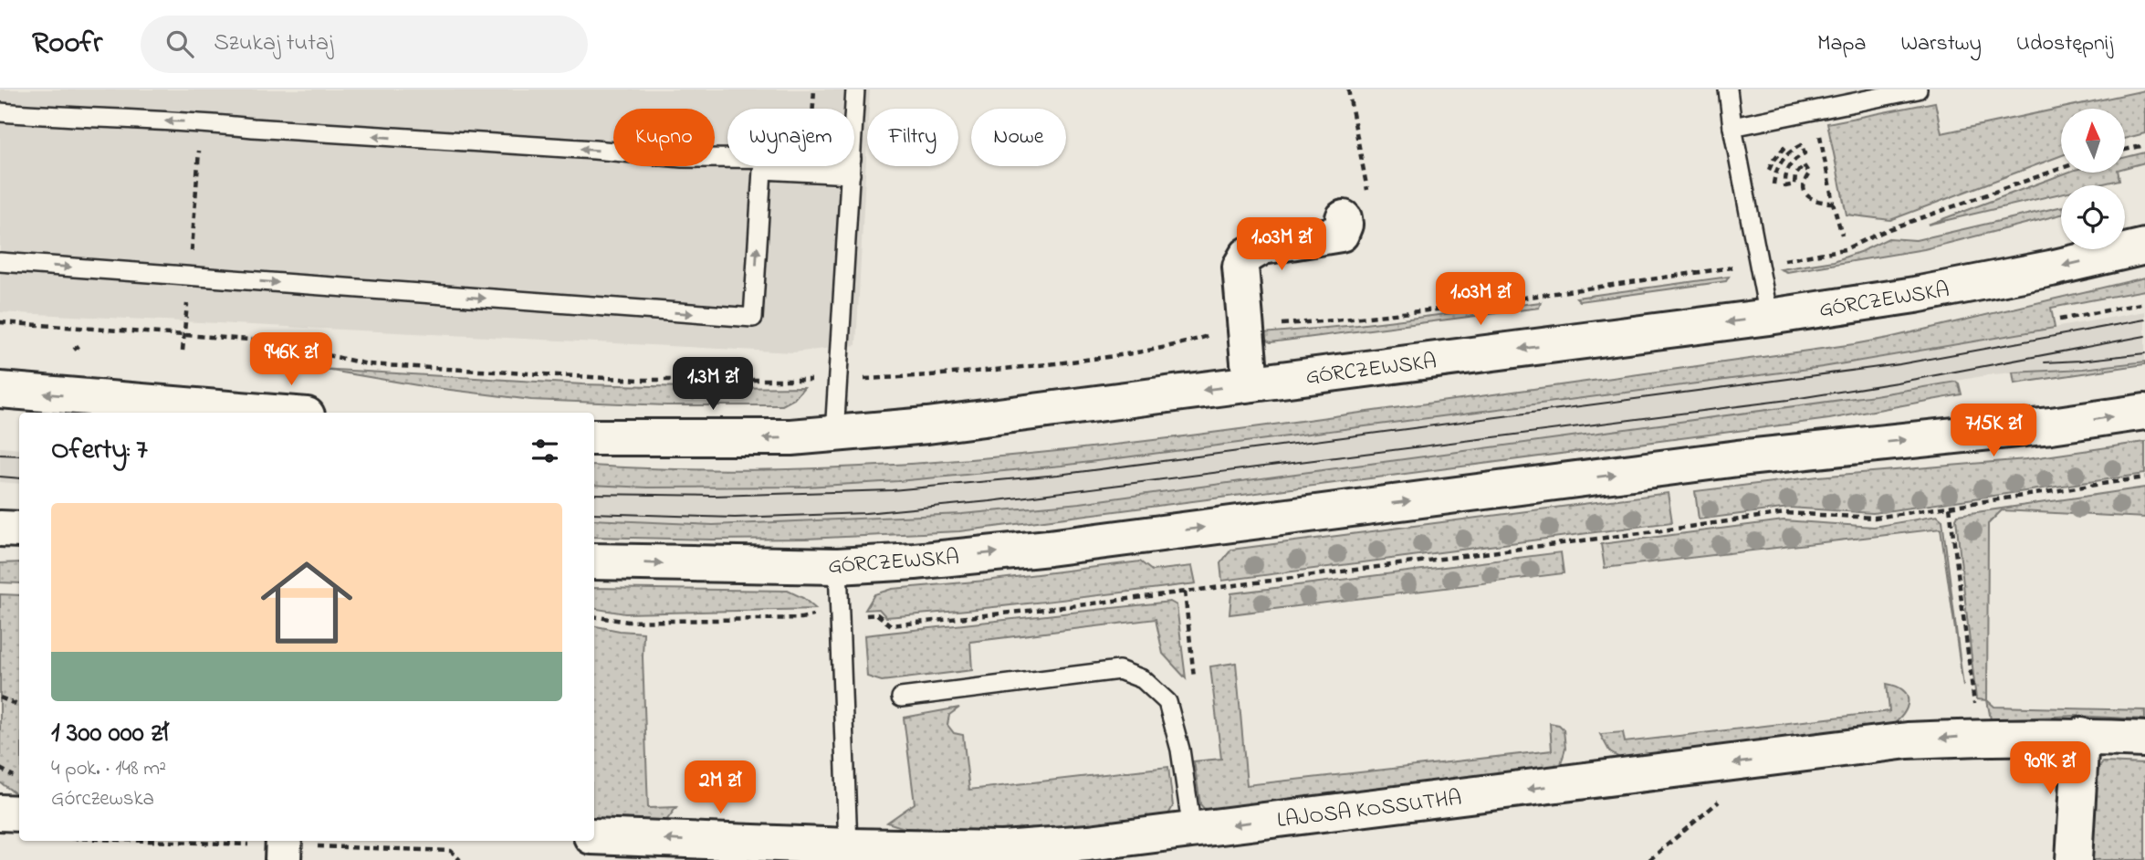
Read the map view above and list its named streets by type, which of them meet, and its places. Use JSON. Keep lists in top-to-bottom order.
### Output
{
  "streets": {
    "main road": ["GÓRCZEWSKA", "LAJOSA KOSSUTHA"]
  },
  "one_way": ["LAJOSA KOSSUTHA"],
  "north": "top",
  "page": {
    "header": "Roofr",
    "search": "Szukaj tutaj",
    "nav": ["Mapa", "Warstwy", "Udostępnij"],
    "chip": [
      "Kupno",
      "Wynajem",
      "Filtry",
      "Nowe"
    ],
    "price": [
      "1.03M zł",
      "1.03M zł",
      "946K zł",
      "1.3M zł",
      "715K zł",
      "909K zł",
      "2M zł"
    ],
    "heading": "Oferty: 7",
    "list": [
      {
        "name": "1 300 000 zł",
        "note": "4 pok. · 148 m² · Górczewska"
      }
    ]
  }
}
